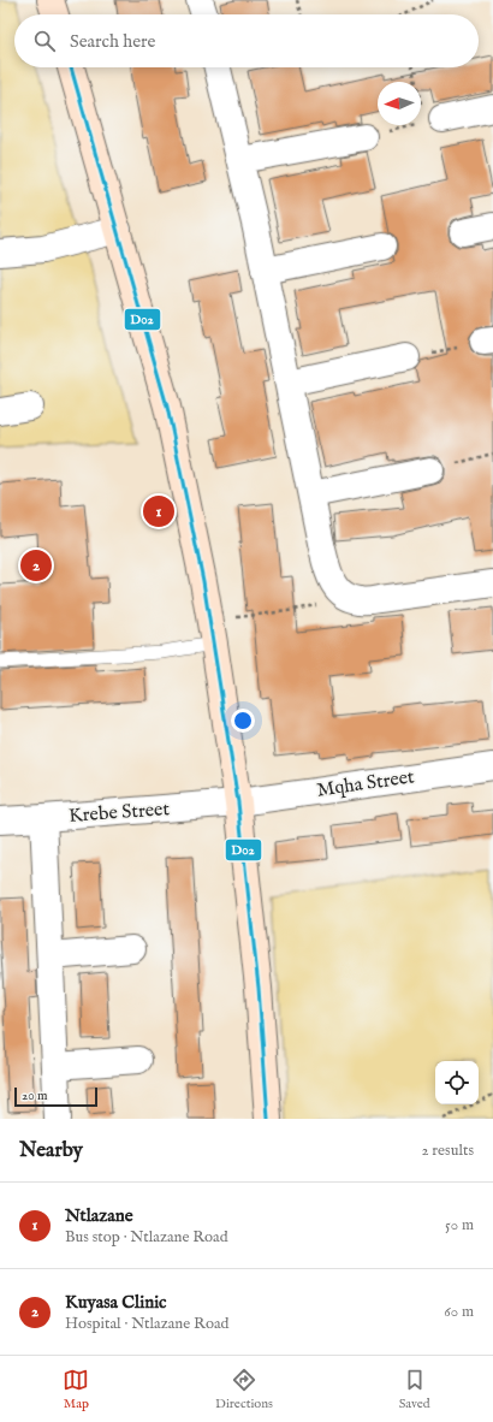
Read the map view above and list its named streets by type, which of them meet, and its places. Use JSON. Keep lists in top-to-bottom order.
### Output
{
  "streets": {
    "street": ["Mqha Street", "Krebe Street"]
  },
  "crossings": [
    ["Mqha Street", "Krebe Street"]
  ],
  "lines": ["transit line D02"],
  "scale_bar": "20 m",
  "north": "left",
  "page": {
    "search": "Search here",
    "pins": ["1", "2"],
    "scale": "20 m",
    "heading": ["Nearby", "2 results"],
    "list": [
      {
        "mark": "1",
        "name": "Ntlazane",
        "note": "Bus stop · Ntlazane Road",
        "value": "50 m"
      },
      {
        "mark": "2",
        "name": "Kuyasa Clinic",
        "note": "Hospital · Ntlazane Road",
        "value": "60 m"
      }
    ],
    "nav": ["Map", "Directions", "Saved"]
  }
}
